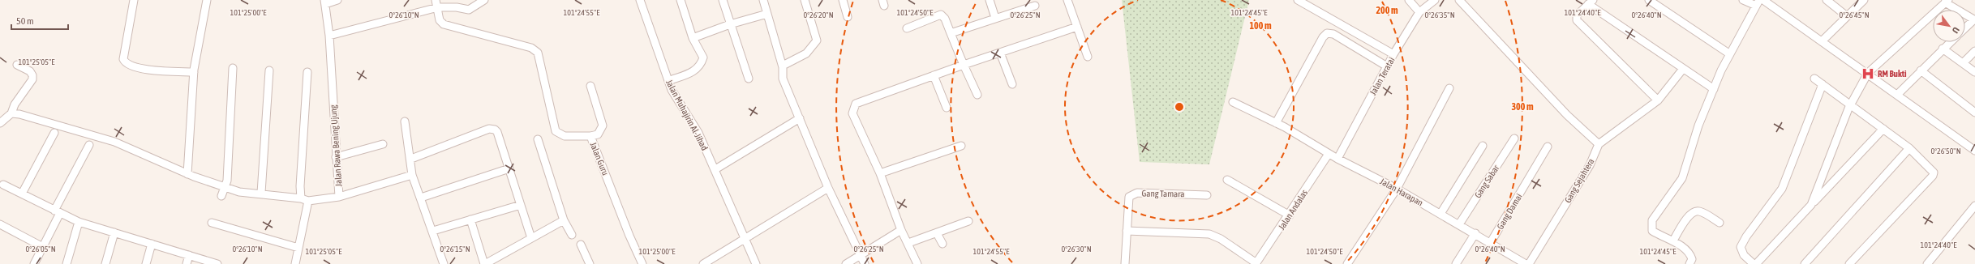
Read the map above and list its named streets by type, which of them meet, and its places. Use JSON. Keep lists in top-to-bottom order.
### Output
{
  "streets": {
    "street": [
      "Jalan Teratai",
      "Jalan Muhajirin Al-Jihad",
      "Jalan Rawa Bening Ujung",
      "Jalan Guru",
      "Gang Sejahtera",
      "Gang Sabar",
      "Jalan Harapan",
      "Gang Tamara",
      "Jalan Andalas",
      "Gang Damai"
    ]
  },
  "crossings": [
    ["Jalan Teratai", "Jalan Harapan"],
    ["Gang Sabar", "Jalan Harapan"],
    ["Jalan Harapan", "Jalan Andalas"],
    ["Jalan Harapan", "Gang Damai"]
  ],
  "places": {
    "hospital": ["RM Bukti"]
  },
  "scale_bar": "50 m",
  "north": "bottom right",
  "coordinates": [
    "101°25'00\"E",
    "101°24'55\"E",
    "101°24'50\"E",
    "101°24'45\"E",
    "101°24'40\"E",
    "0°26'10\"N",
    "0°26'20\"N",
    "0°26'25\"N",
    "0°26'35\"N",
    "0°26'40\"N",
    "0°26'45\"N",
    "101°25'05\"E",
    "0°26'50\"N",
    "0°26'05\"N",
    "0°26'15\"N",
    "0°26'30\"N"
  ],
  "rings": ["200 m", "100 m", "300 m"]
}
